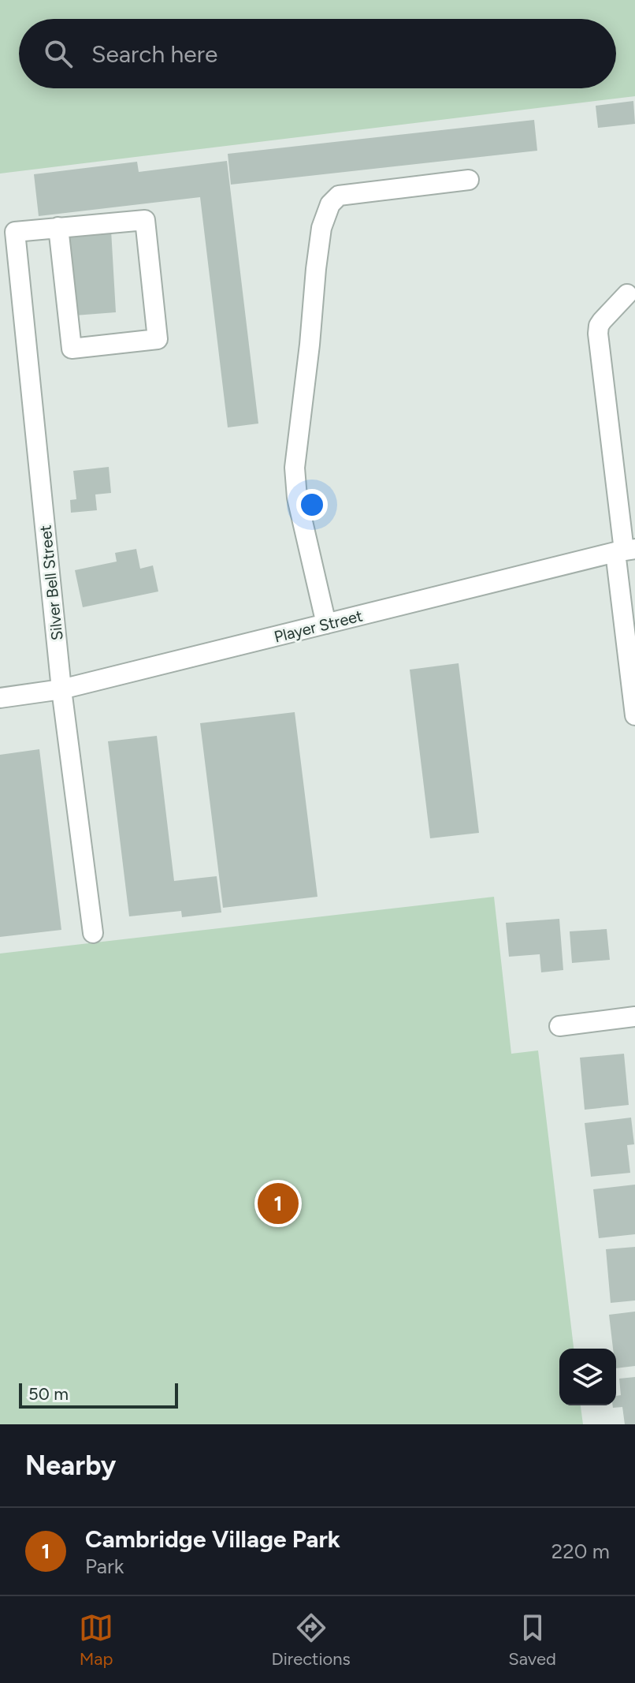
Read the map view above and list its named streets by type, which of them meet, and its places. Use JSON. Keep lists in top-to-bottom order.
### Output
{
  "streets": {
    "street": ["Silver Bell Street", "Player Street"]
  },
  "crossings": [
    ["Silver Bell Street", "Player Street"]
  ],
  "scale_bar": "50 m",
  "page": {
    "search": "Search here",
    "pins": "1",
    "scale": "50 m",
    "heading": "Nearby",
    "list": [
      {
        "mark": "1",
        "name": "Cambridge Village Park",
        "note": "Park",
        "value": "220 m"
      }
    ],
    "nav": ["Map", "Directions", "Saved"]
  }
}
